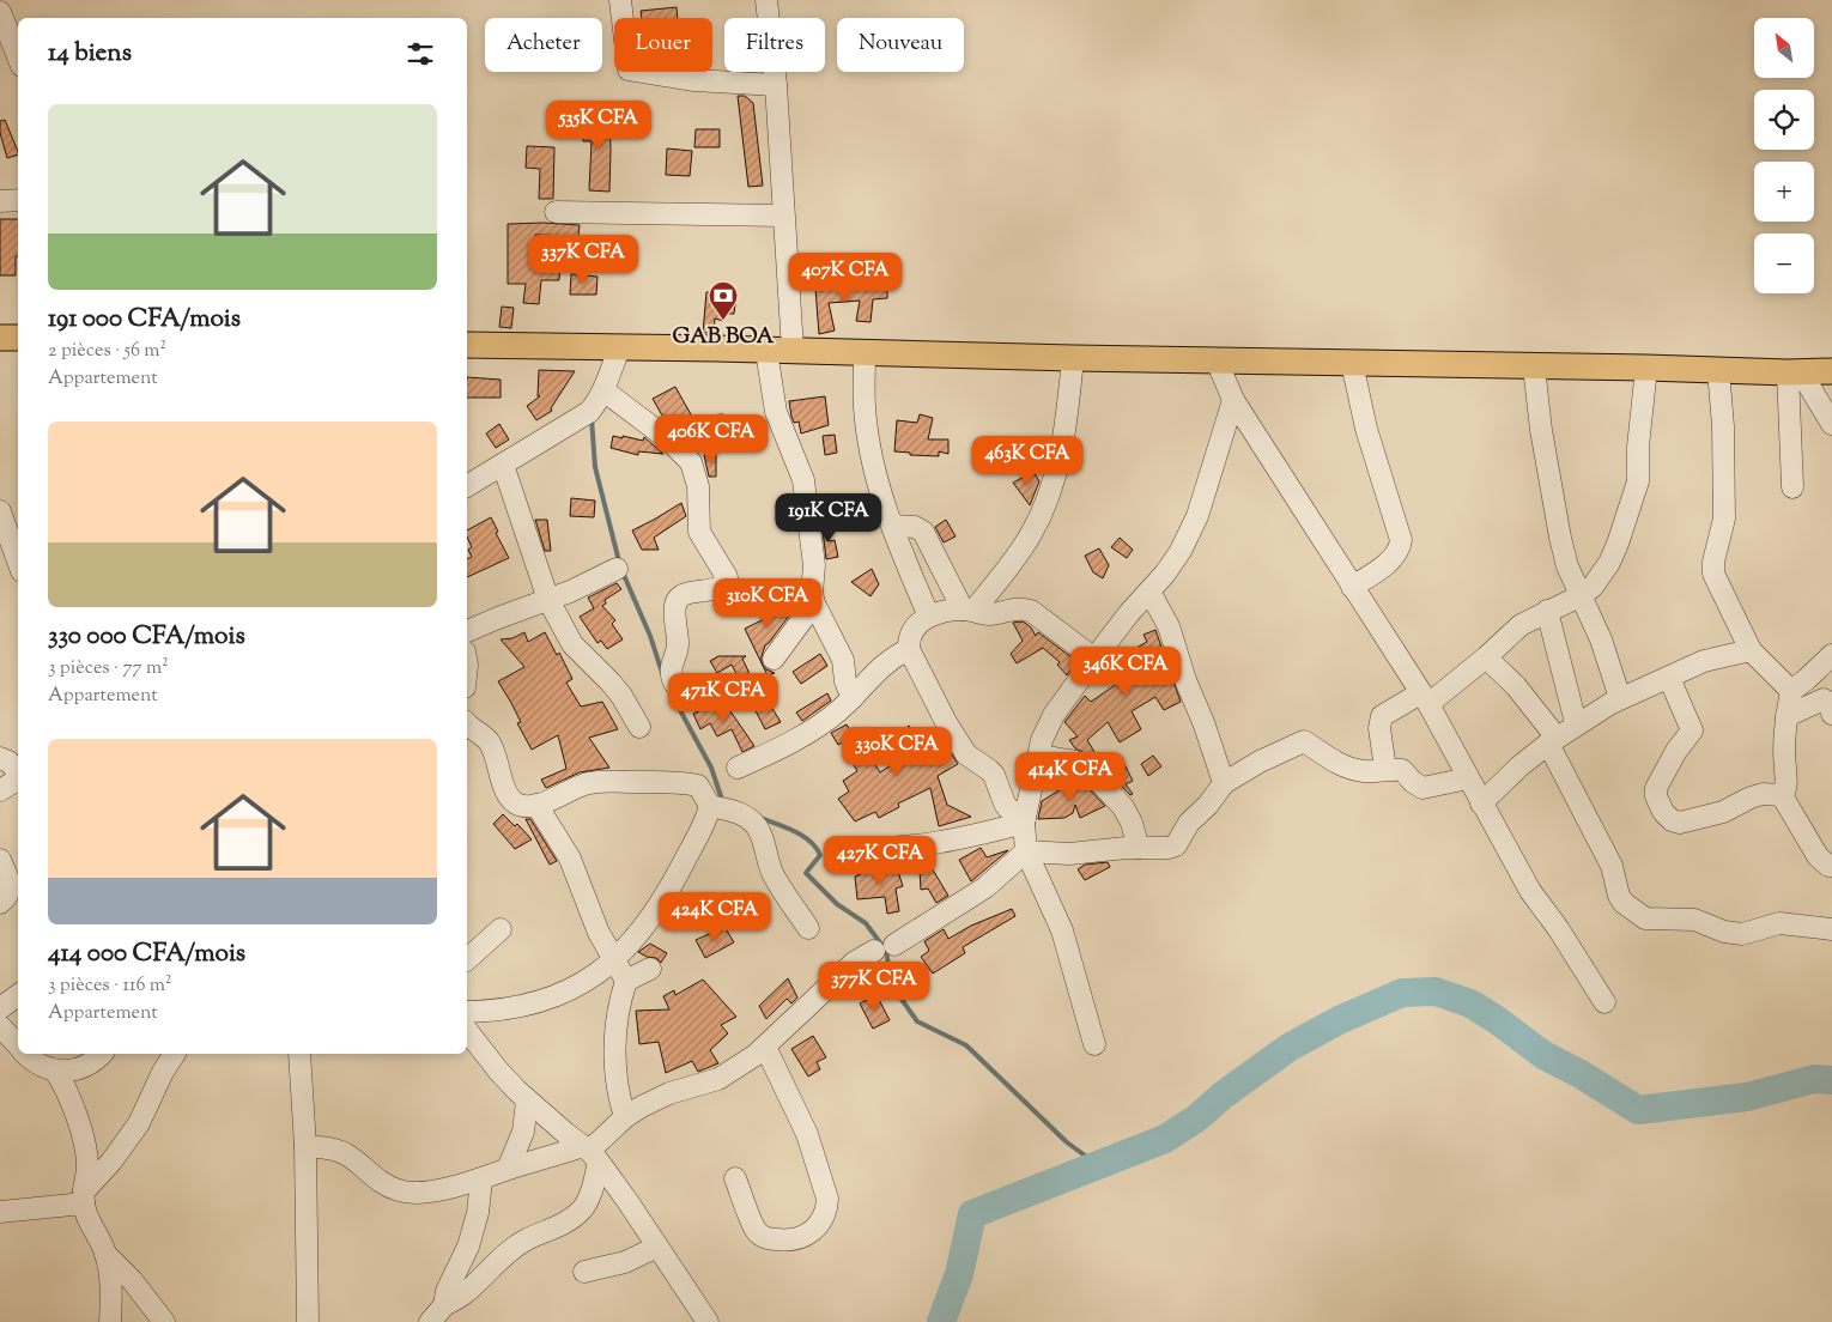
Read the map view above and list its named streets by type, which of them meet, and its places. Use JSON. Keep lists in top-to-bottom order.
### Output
{
  "places": {
    "bank": ["GAB BOA"]
  },
  "north": "top left",
  "page": {
    "map_buttons": ["+", "−"],
    "chip": [
      "Acheter",
      "Louer",
      "Filtres",
      "Nouveau"
    ],
    "heading": "14 biens",
    "list": [
      {
        "name": "191 000 CFA/mois",
        "note": "2 pièces · 56 m² · Appartement"
      },
      {
        "name": "330 000 CFA/mois",
        "note": "3 pièces · 77 m² · Appartement"
      },
      {
        "name": "414 000 CFA/mois",
        "note": "3 pièces · 116 m² · Appartement"
      }
    ],
    "price": [
      "535K CFA",
      "337K CFA",
      "407K CFA",
      "406K CFA",
      "463K CFA",
      "191K CFA",
      "310K CFA",
      "346K CFA",
      "471K CFA",
      "330K CFA",
      "414K CFA",
      "427K CFA",
      "424K CFA",
      "377K CFA"
    ]
  }
}
